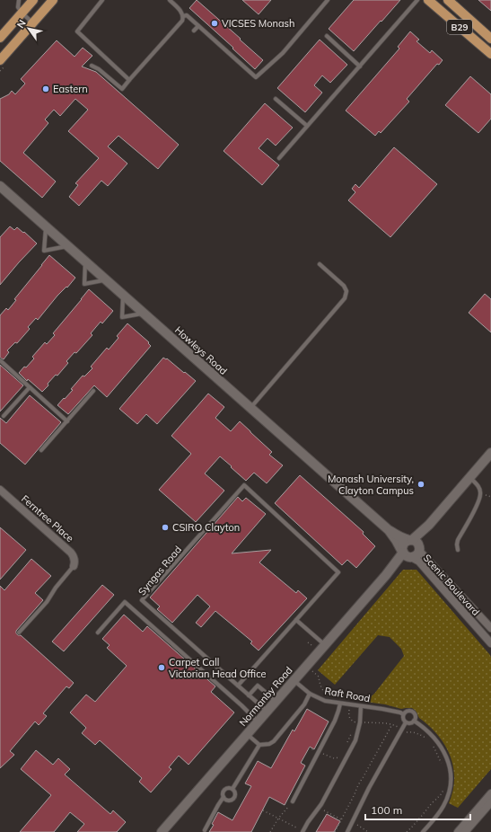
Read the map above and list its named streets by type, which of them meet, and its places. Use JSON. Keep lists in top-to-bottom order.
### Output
{
  "streets": {
    "main road": ["B29"],
    "street": [
      "Howleys Road",
      "Ferntree Place",
      "Scenic Boulevard",
      "Normanby Road"
    ],
    "lane": ["Syngas Road", "Raft Road"]
  },
  "crossings": [
    ["Howleys Road", "Scenic Boulevard"],
    ["Howleys Road", "Normanby Road"],
    ["Syngas Road", "Normanby Road"],
    ["Scenic Boulevard", "Normanby Road"],
    ["Raft Road", "Normanby Road"]
  ],
  "places": [
    "VICSES Monash",
    "Eastern",
    "Monash University, Clayton Campus",
    "CSIRO Clayton",
    "Carpet Call Victorian Head Office"
  ],
  "scale_bar": "100 m",
  "north": "top left"
}
